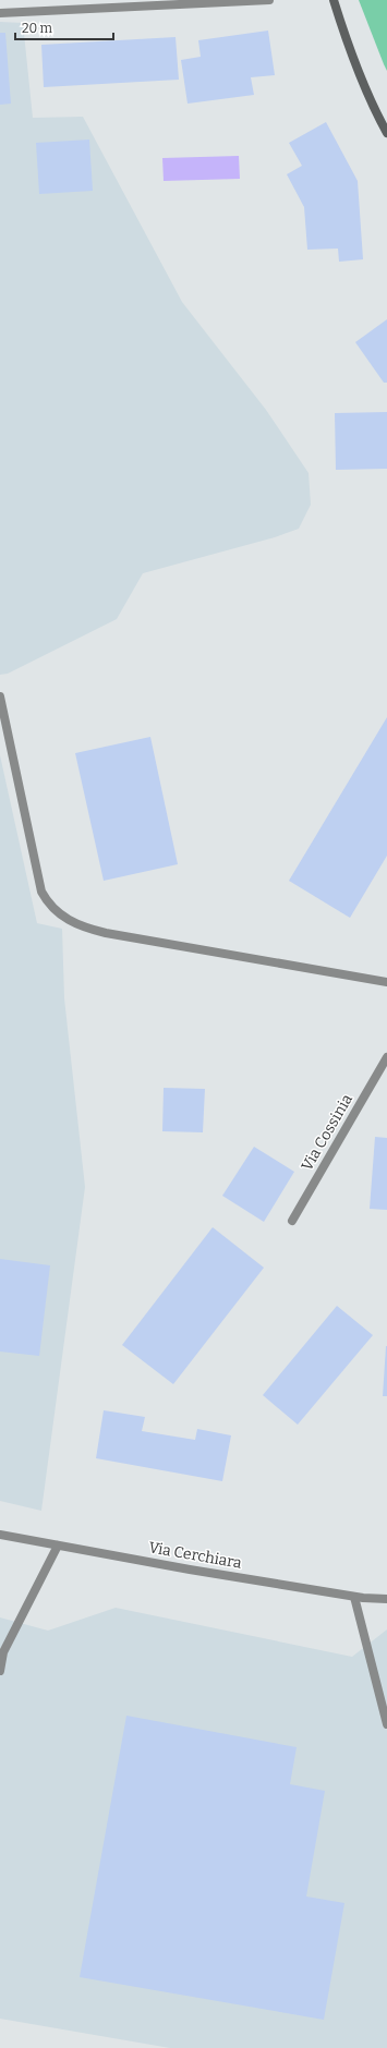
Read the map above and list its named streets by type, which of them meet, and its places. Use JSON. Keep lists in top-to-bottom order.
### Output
{
  "streets": {
    "street": ["Via Cossinia", "Via Cerchiara"]
  },
  "scale_bar": "20 m"
}
